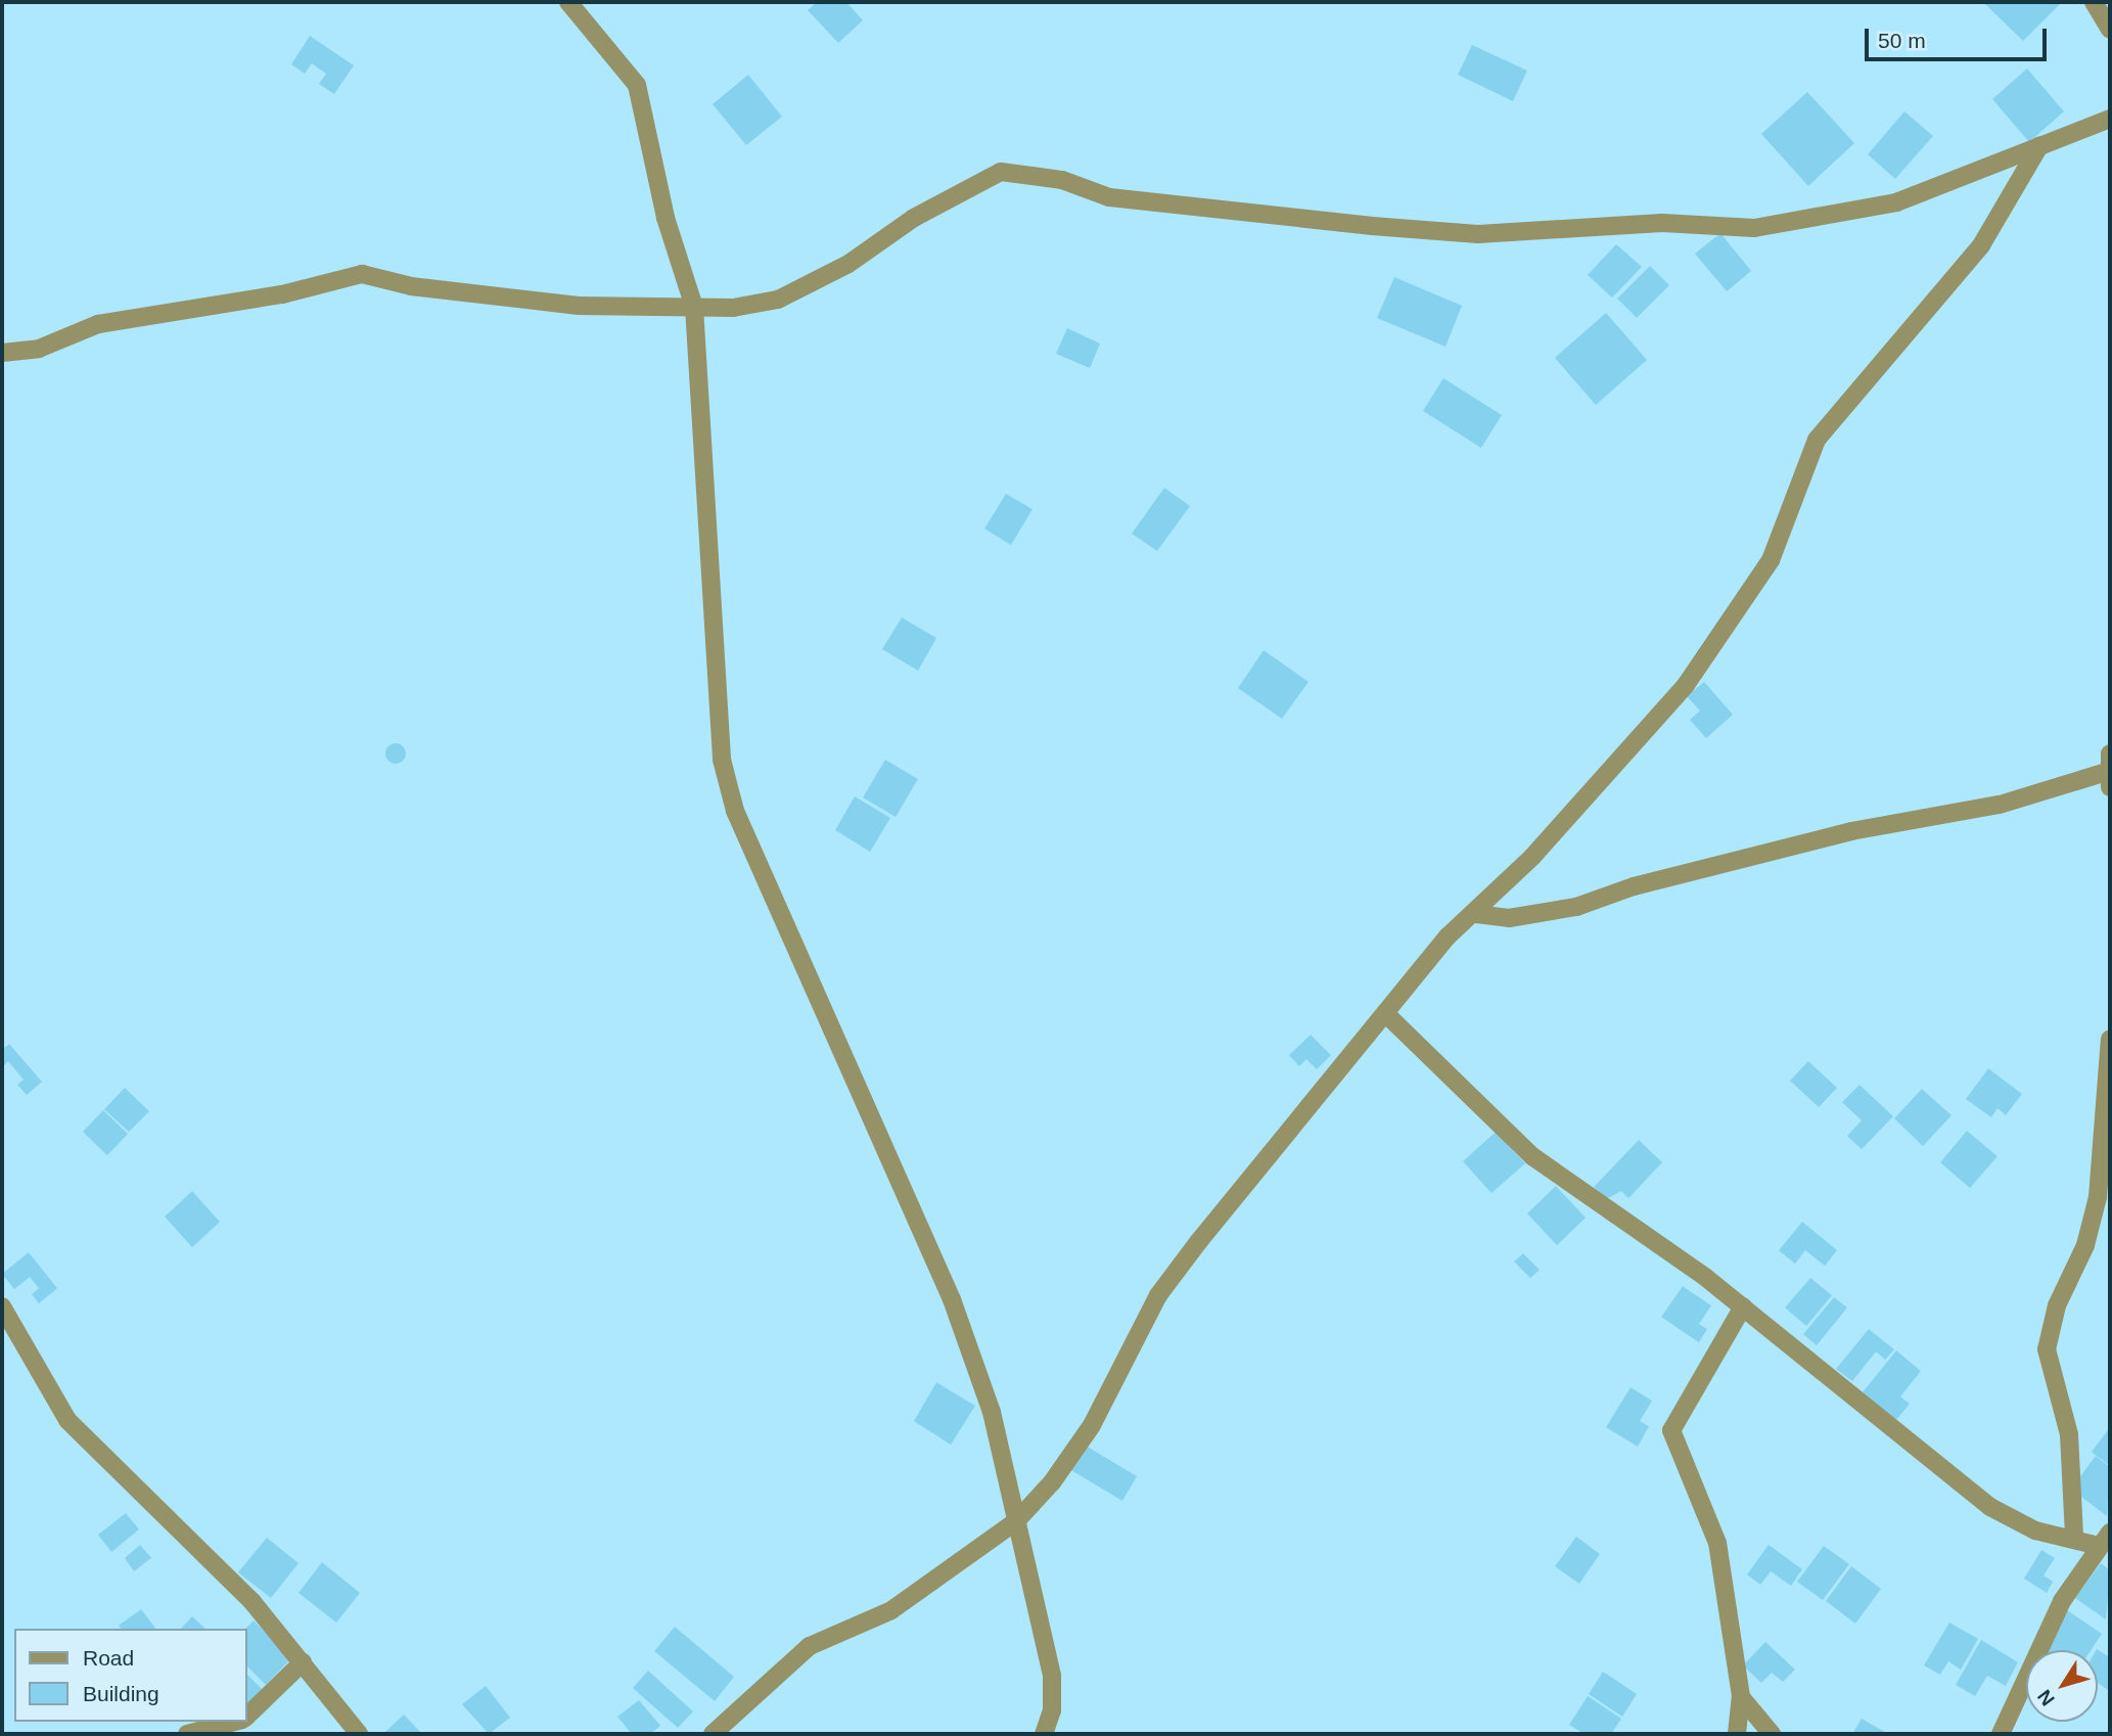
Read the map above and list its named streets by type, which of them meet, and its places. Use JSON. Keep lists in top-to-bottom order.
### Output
{
  "legend": ["Road", "Building"],
  "scale_bar": "50 m",
  "north": "bottom left"
}
